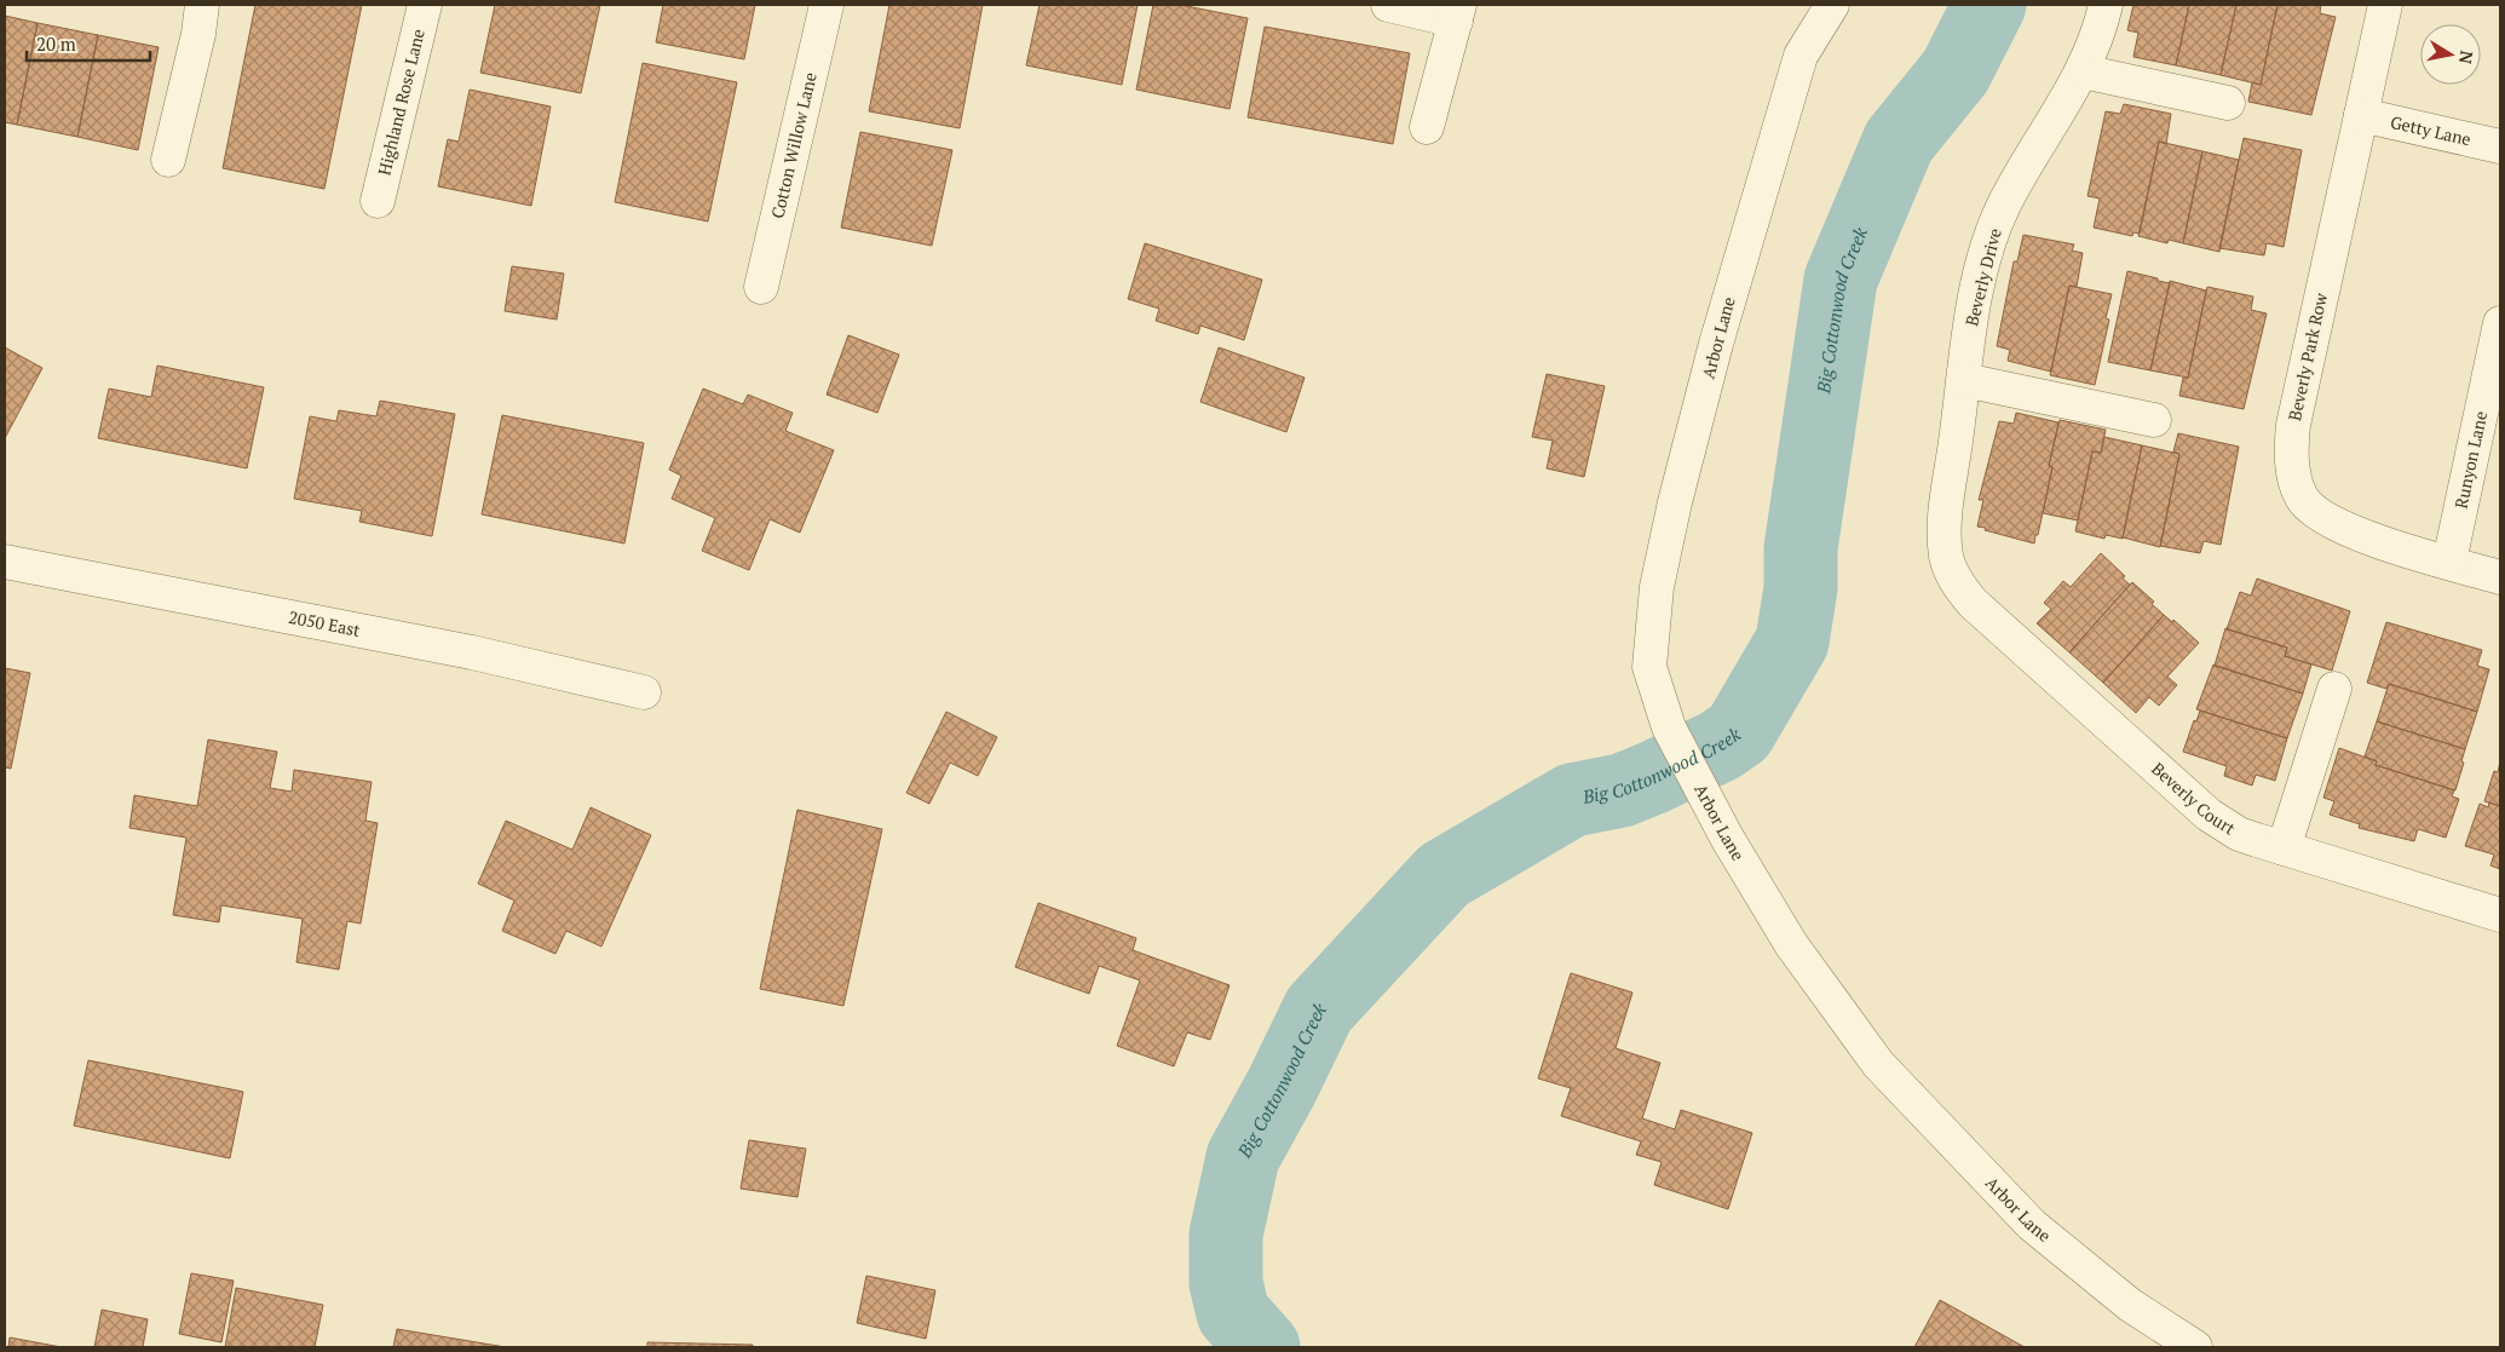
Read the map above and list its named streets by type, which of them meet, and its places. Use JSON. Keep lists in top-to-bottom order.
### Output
{
  "streets": {
    "street": [
      "Highland Rose Lane",
      "Getty Lane",
      "Cotton Willow Lane",
      "Beverly Drive",
      "Arbor Lane",
      "Beverly Park Row",
      "Runyon Lane",
      "2050 East",
      "Beverly Court"
    ]
  },
  "crossings": [
    ["Getty Lane", "Beverly Park Row"],
    ["Beverly Drive", "Beverly Court"],
    ["Beverly Park Row", "Runyon Lane"]
  ],
  "water": ["Big Cottonwood Creek"],
  "scale_bar": "20 m",
  "north": "right"
}
